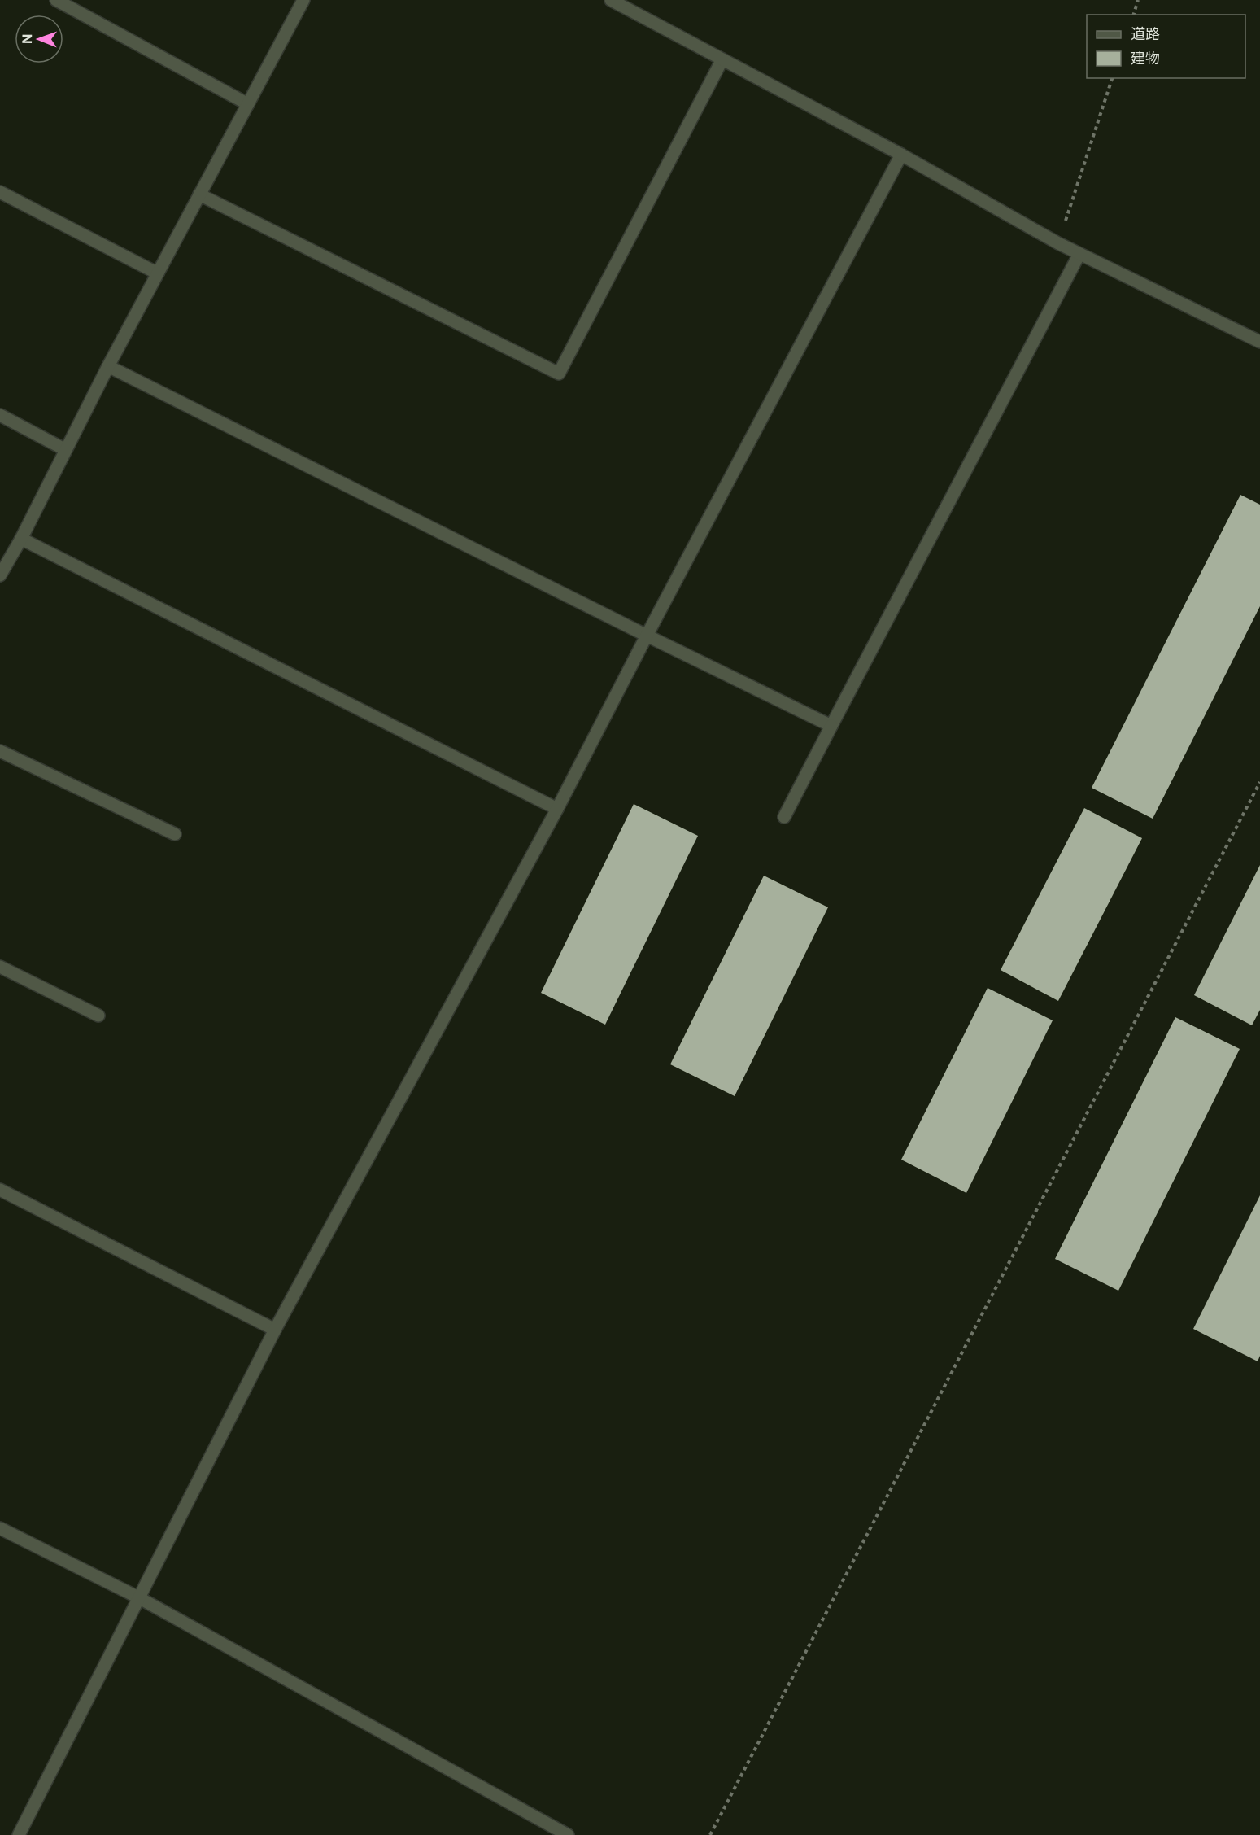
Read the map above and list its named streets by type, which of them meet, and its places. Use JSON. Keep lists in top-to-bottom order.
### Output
{
  "legend": ["道路", "建物"],
  "north": "left"
}
